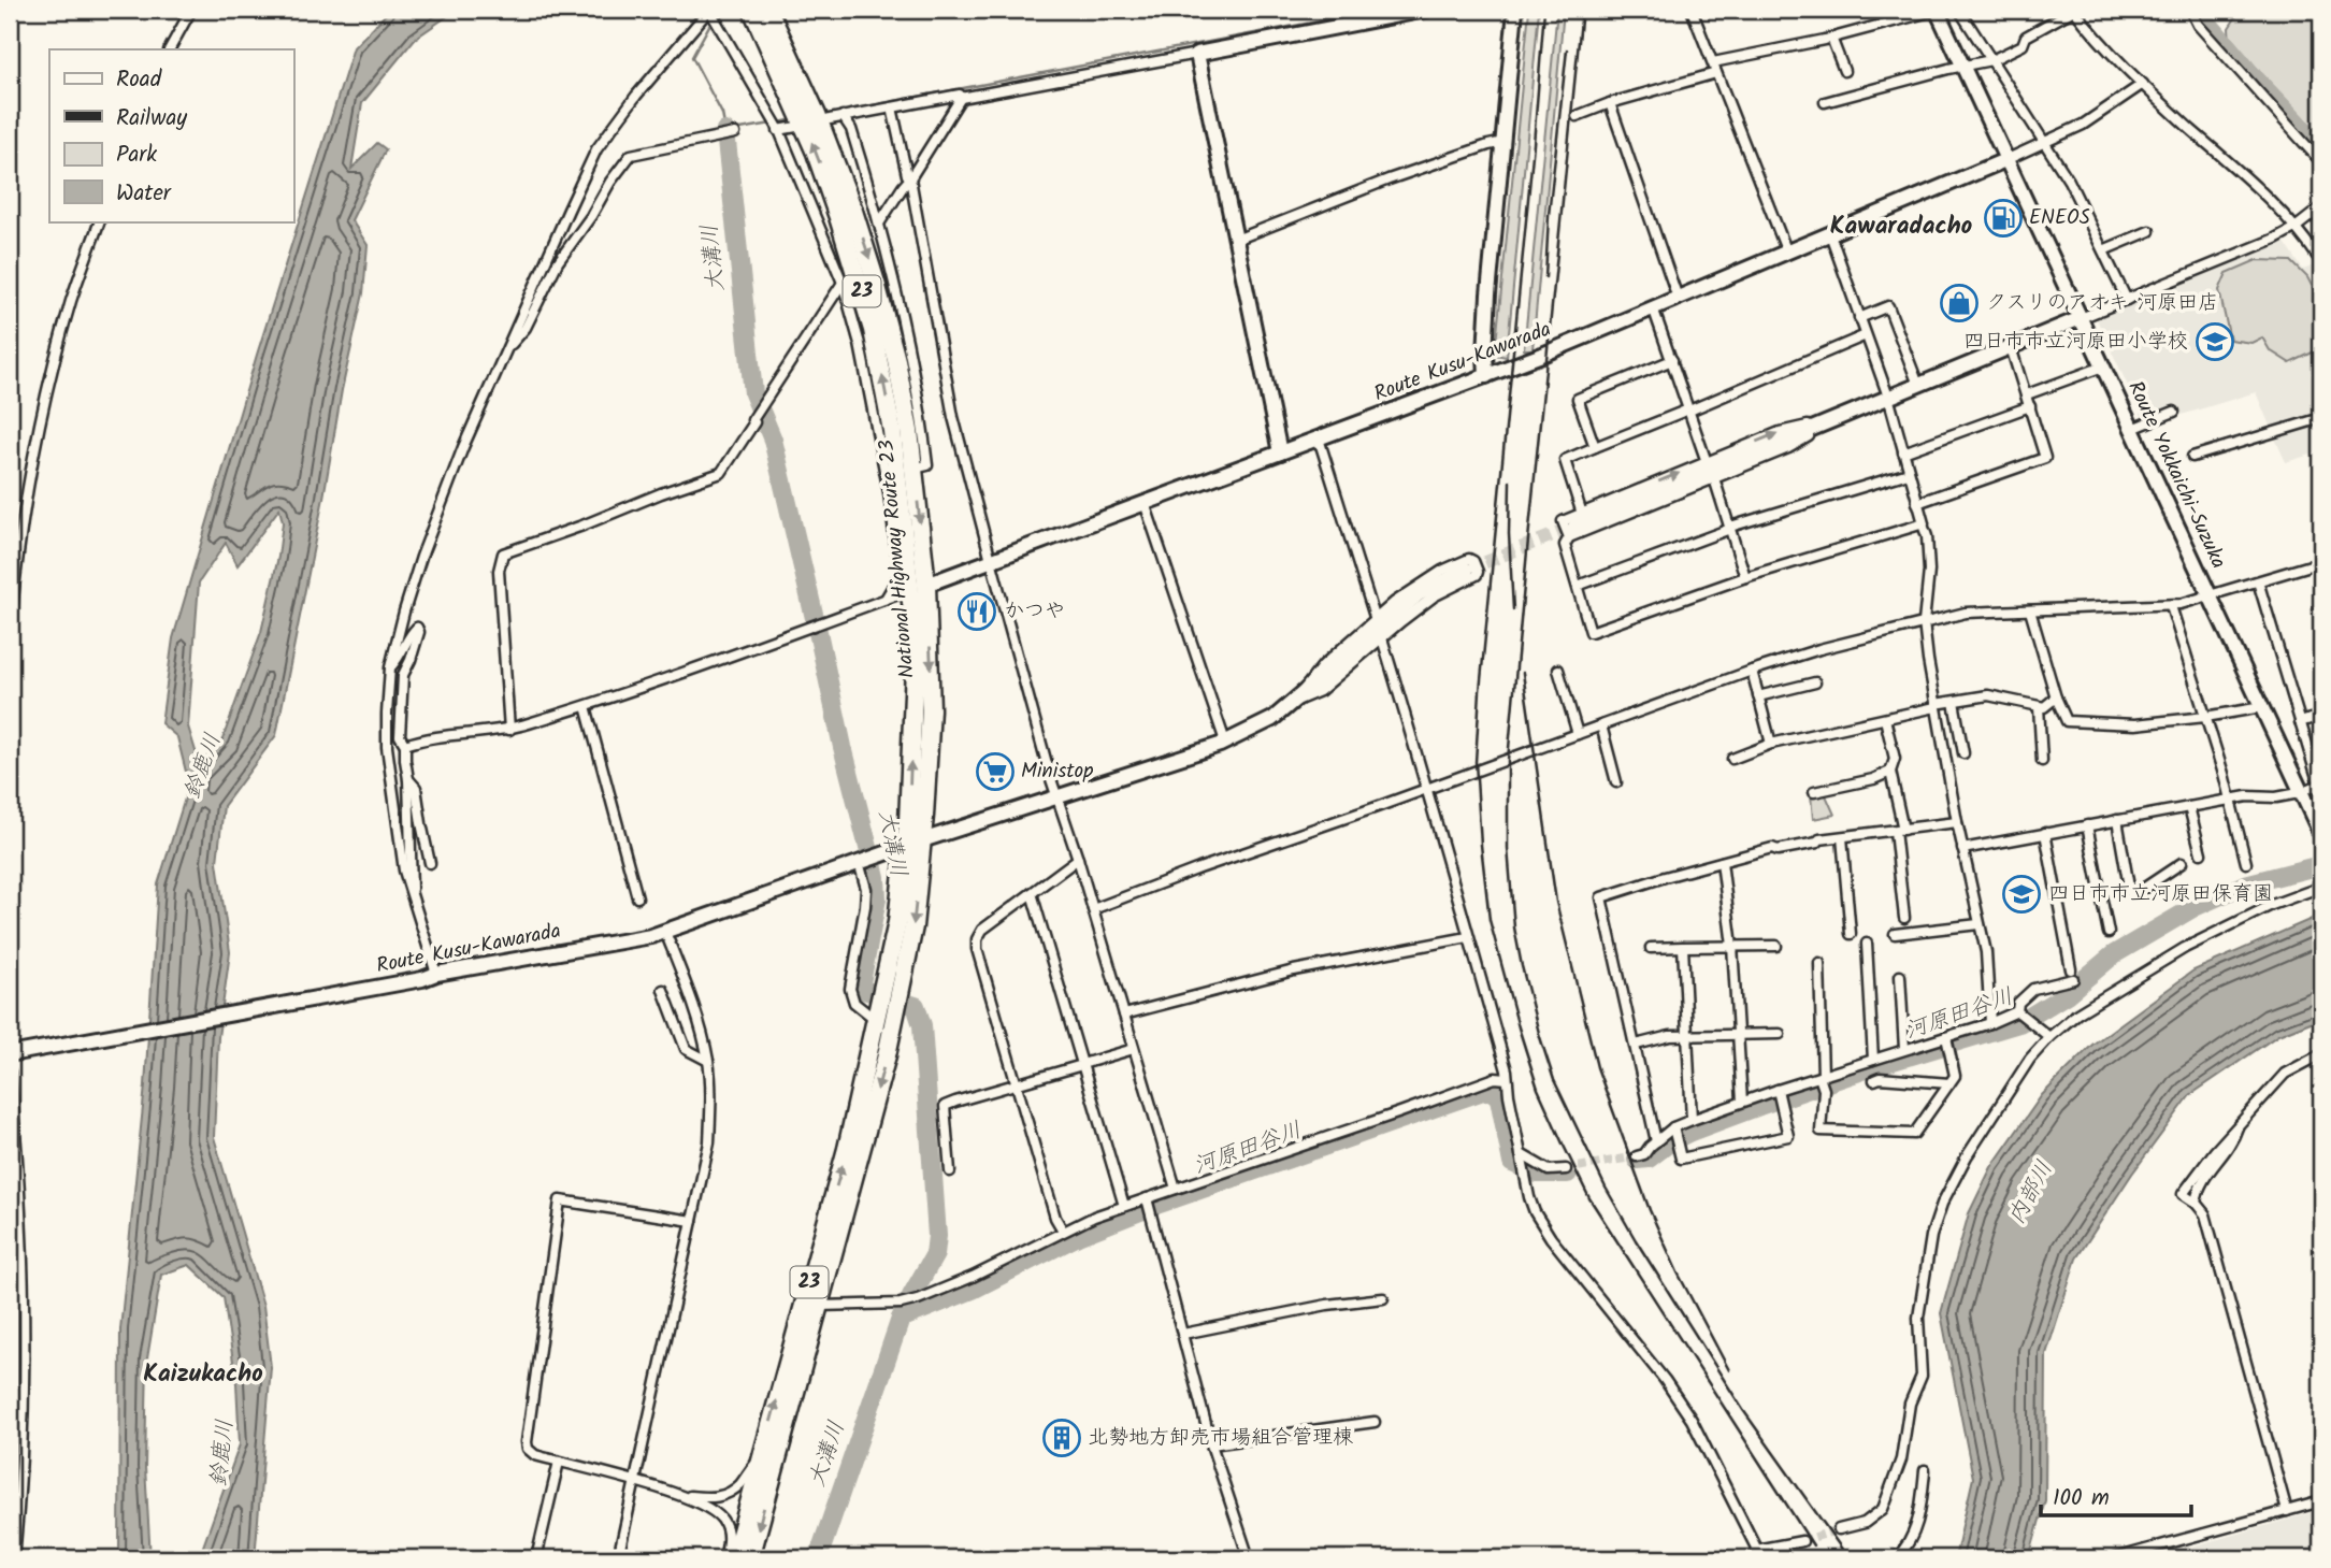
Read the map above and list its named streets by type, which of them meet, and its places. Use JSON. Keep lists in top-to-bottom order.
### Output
{
  "streets": {
    "highway": ["23", "National Highway Route 23"],
    "main road": ["Route Kusu-Kawarada", "Route Yokkaichi-Suzuka"]
  },
  "crossings": [
    ["Route Kusu-Kawarada", "Route Yokkaichi-Suzuka"],
    ["Route Kusu-Kawarada", "National Highway Route 23"]
  ],
  "districts": ["Kawaradacho", "Kaizukacho"],
  "water": [
    "大溝川",
    "鈴鹿川",
    "河原田谷川",
    "内部川"
  ],
  "places": {
    "fuel station": ["ENEOS"],
    "shop": ["クスリのアオキ 河原田店"],
    "school or university": ["四日市市立河原田小学校", "四日市市立河原田保育園"],
    "restaurant": ["かつや"],
    "supermarket": ["Ministop"],
    "building": ["北勢地方卸売市場組合管理棟"]
  },
  "legend": [
    "Road",
    "Railway",
    "Park",
    "Water"
  ],
  "scale_bar": "100 m"
}
